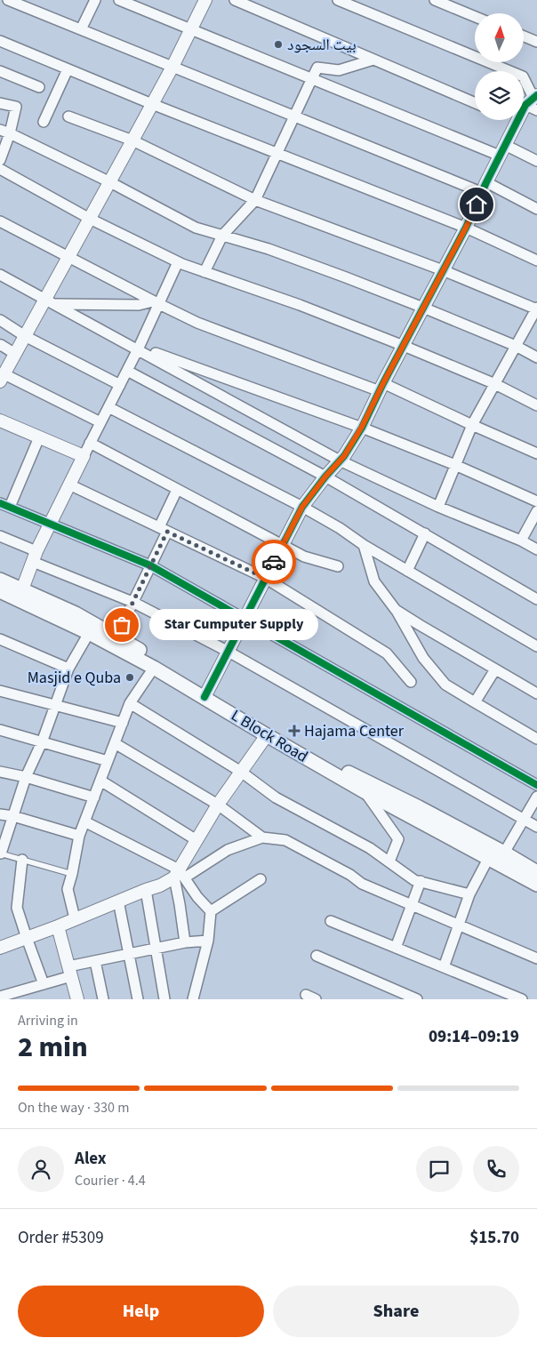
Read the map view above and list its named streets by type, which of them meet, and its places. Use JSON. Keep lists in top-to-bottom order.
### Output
{
  "streets": {
    "main road": ["L Block Road"]
  },
  "places": {
    "other": ["بیت السجود", "Star Cumputer Supply", "Masjid e Quba"],
    "health": ["Hajama Center"]
  },
  "north": "top",
  "page": {
    "bubble": "Star Cumputer Supply",
    "heading": ["2 min", "Arriving in", "09:14–09:19"],
    "panel": [
      "Alex",
      "Courier · 4.4",
      "Order #5309",
      "$15.70"
    ],
    "bar": "On the way · 330 m",
    "buttons": ["Help", "Share"]
  }
}
